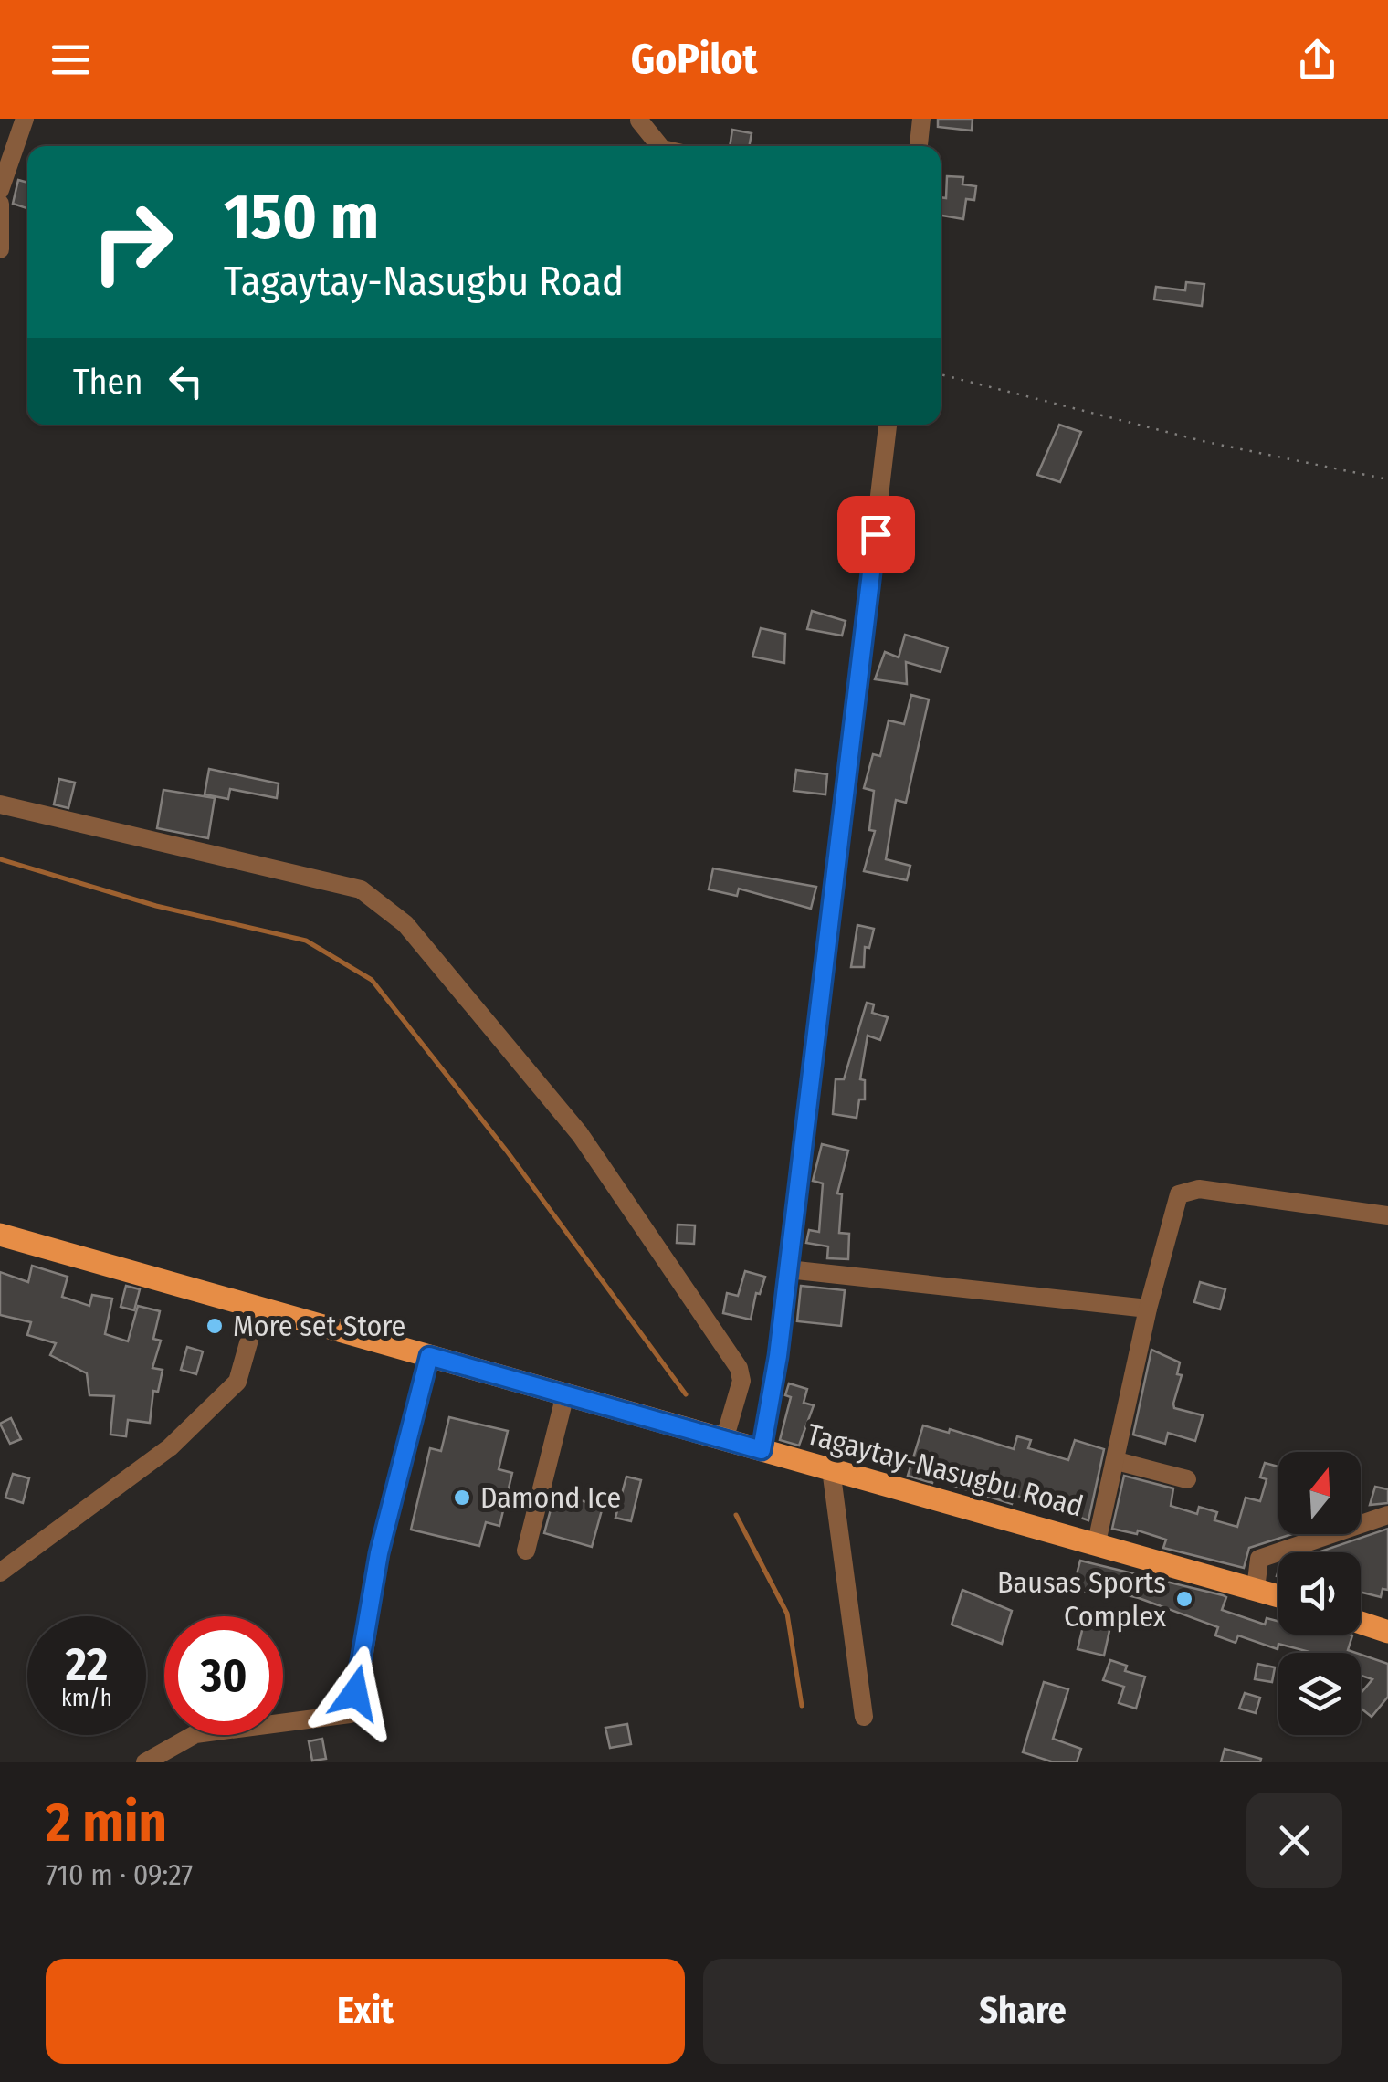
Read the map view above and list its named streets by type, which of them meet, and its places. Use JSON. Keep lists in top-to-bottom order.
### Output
{
  "streets": {
    "main road": ["Tagaytay-Nasugbu Road"]
  },
  "places": ["More set Store", "Damond Ice", "Bausas Sports Complex"],
  "north": "top",
  "page": {
    "header": "GoPilot",
    "turn": ["150 m", "Tagaytay-Nasugbu Road"],
    "then": "Then",
    "speed": "22 km/h",
    "limit": "30",
    "heading": ["2 min", "710 m · 09:27"],
    "buttons": ["Exit", "Share"]
  }
}
